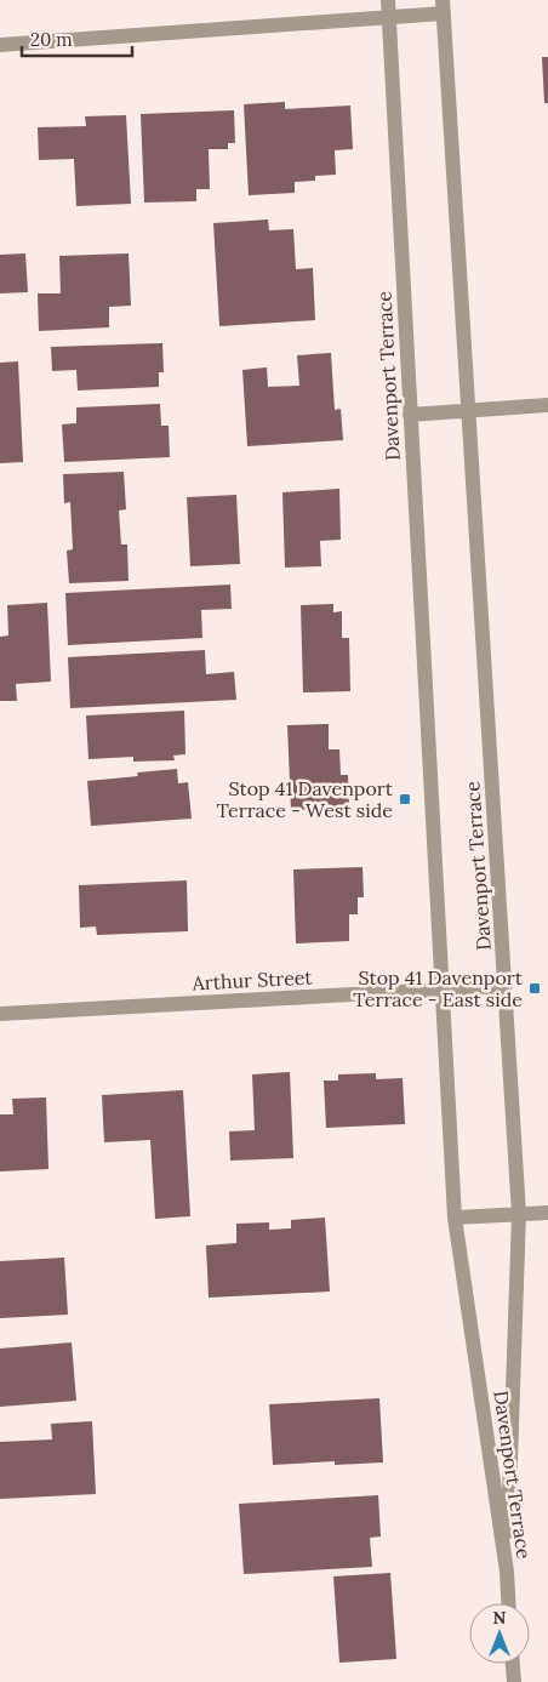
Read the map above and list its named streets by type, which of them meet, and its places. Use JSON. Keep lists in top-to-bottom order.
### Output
{
  "streets": {
    "street": ["Davenport Terrace", "Arthur Street"]
  },
  "crossings": [
    ["Davenport Terrace", "Arthur Street"]
  ],
  "places": {
    "transit": ["Stop 41 Davenport Terrace - West side", "Stop 41 Davenport Terrace - East side"]
  },
  "scale_bar": "20 m",
  "north": "top"
}
